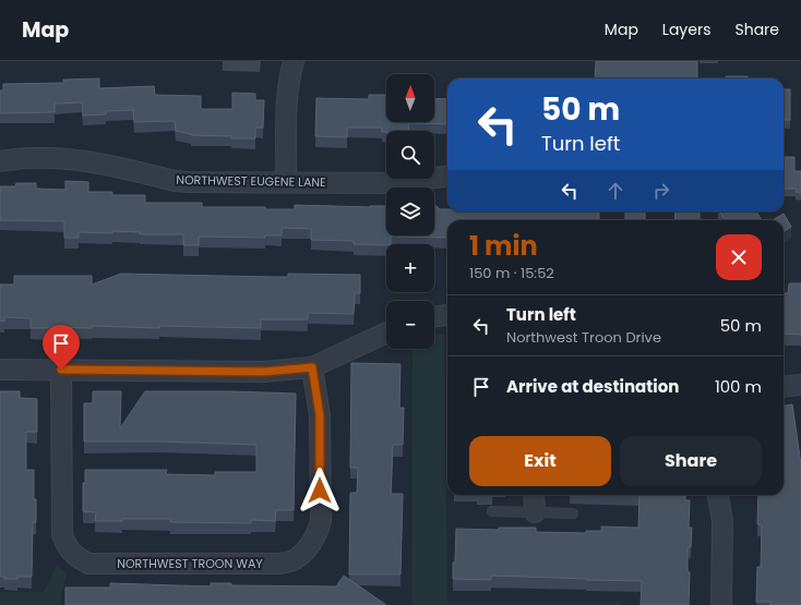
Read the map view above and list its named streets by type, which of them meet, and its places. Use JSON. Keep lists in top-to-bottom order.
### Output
{
  "streets": {
    "street": ["NORTHWEST EUGENE LANE", "NORTHWEST TROON WAY"]
  },
  "north": "top",
  "page": {
    "header": "Map",
    "nav": ["Map", "Layers", "Share"],
    "map_buttons": ["+", "−"],
    "turn": ["50 m", "Turn left"],
    "heading": ["1 min", "150 m · 15:52"],
    "list": [
      {
        "name": "Turn left",
        "note": "Northwest Troon Drive",
        "value": "50 m"
      },
      {
        "name": "Arrive at destination",
        "value": "100 m"
      }
    ],
    "buttons": ["Exit", "Share"]
  }
}
